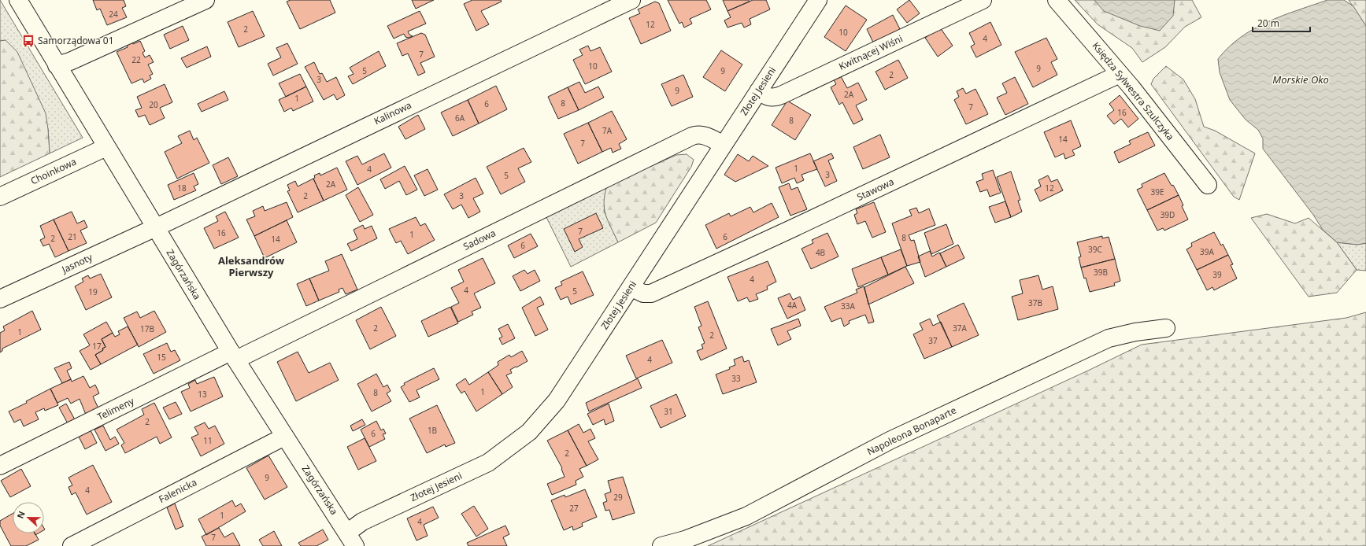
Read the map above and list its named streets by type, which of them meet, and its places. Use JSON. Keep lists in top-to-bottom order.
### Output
{
  "streets": {
    "street": [
      "Kwitnącej Wiśni",
      "Złotej Jesieni",
      "Księdza Sylwestra Szulczyka",
      "Kalinowa",
      "Choinkowa",
      "Stawowa",
      "Sadowa",
      "Jasnoty",
      "Zagórzańska",
      "Telimeny",
      "Napoleona Bonaparte",
      "Falenicka"
    ]
  },
  "crossings": [
    ["Kwitnącej Wiśni", "Złotej Jesieni"],
    ["Złotej Jesieni", "Stawowa"],
    ["Złotej Jesieni", "Sadowa"],
    ["Złotej Jesieni", "Zagórzańska"],
    ["Księdza Sylwestra Szulczyka", "Stawowa"],
    ["Kalinowa", "Jasnoty"],
    ["Kalinowa", "Zagórzańska"],
    ["Choinkowa", "Zagórzańska"],
    ["Sadowa", "Zagórzańska"],
    ["Sadowa", "Telimeny"],
    ["Jasnoty", "Zagórzańska"],
    ["Zagórzańska", "Telimeny"],
    ["Zagórzańska", "Falenicka"]
  ],
  "districts": ["Aleksandrów Pierwszy"],
  "water": ["Morskie Oko"],
  "places": {
    "bus stop": ["Samorządowa 01"]
  },
  "house_numbers": [
    "24",
    "12",
    "2",
    "10",
    "4",
    "7",
    "22",
    "10",
    "9",
    "5",
    "9",
    "2",
    "3",
    "9",
    "2A",
    "1",
    "8",
    "6",
    "20",
    "7",
    "16",
    "6A",
    "8",
    "7A",
    "14",
    "7",
    "1",
    "4",
    "3",
    "5",
    "2A",
    "18",
    "12",
    "39E",
    "2",
    "3",
    "39D",
    "7",
    "16",
    "1",
    "21",
    "6",
    "8",
    "2",
    "14",
    "6",
    "39C",
    "39A",
    "4B",
    "39B",
    "39",
    "4",
    "4",
    "5",
    "19",
    "37B",
    "4A",
    "33A",
    "2",
    "37A",
    "17B",
    "1",
    "2",
    "37",
    "17",
    "15",
    "4",
    "33",
    "1",
    "8",
    "13",
    "31",
    "2",
    "1B",
    "6",
    "11",
    "2",
    "9",
    "4",
    "29",
    "27",
    "1",
    "4",
    "7"
  ],
  "scale_bar": "20 m",
  "north": "left"
}
